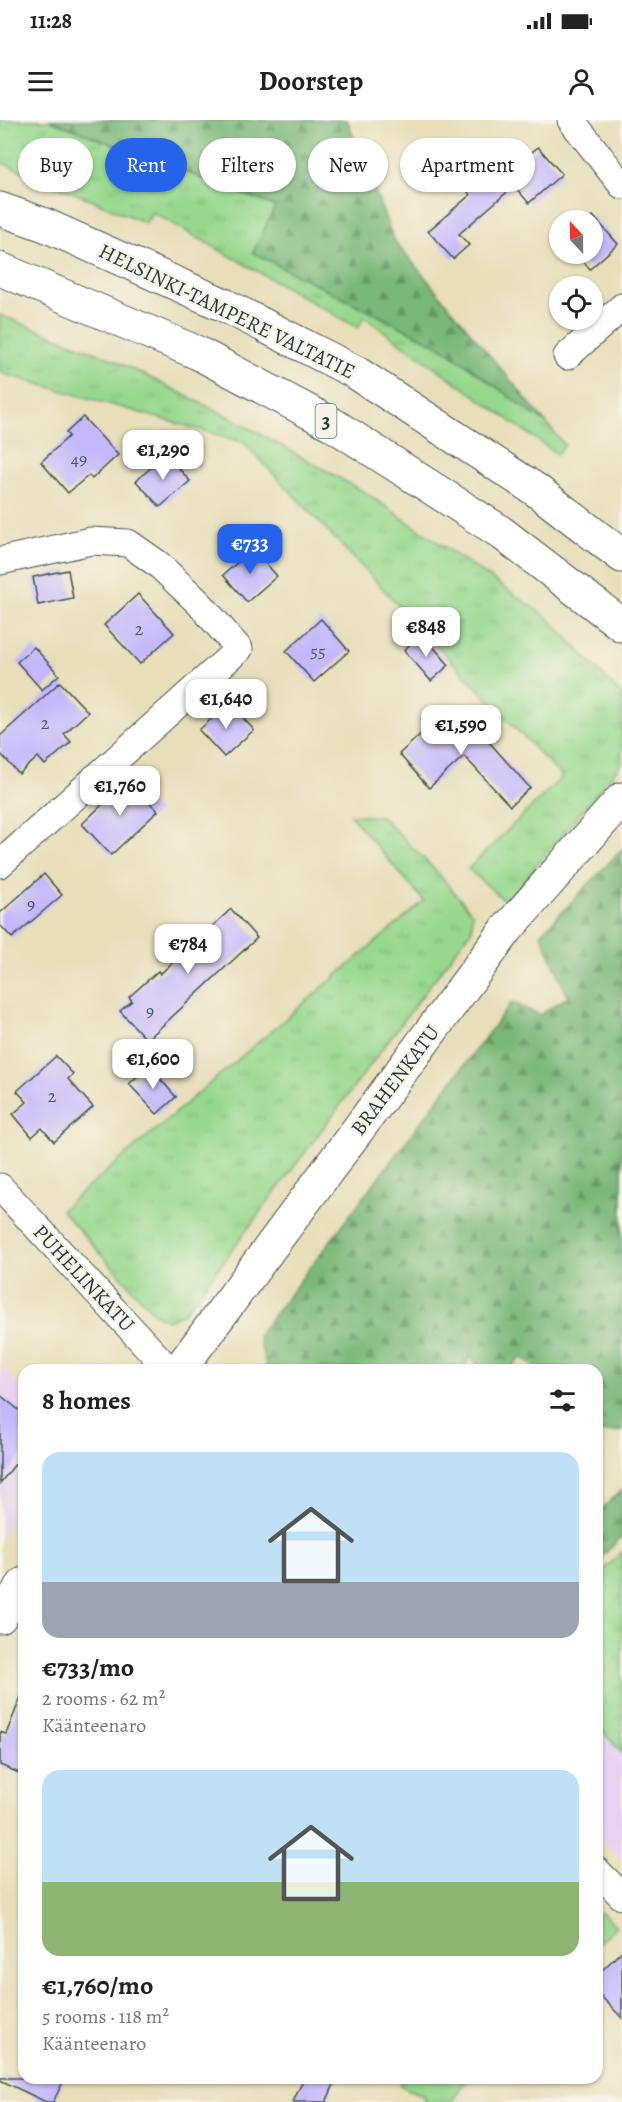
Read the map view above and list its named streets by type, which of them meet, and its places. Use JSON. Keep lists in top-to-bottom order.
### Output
{
  "streets": {
    "main road": ["HELSINKI-TAMPERE VALTATIE", "3", "BRAHENKATU"],
    "street": ["PUHELINKATU"]
  },
  "house_numbers": [
    "49",
    "2",
    "55",
    "2",
    "9",
    "9",
    "2"
  ],
  "north": "top",
  "page": {
    "status": "11:28",
    "header": "Doorstep",
    "chip": [
      "Buy",
      "Rent",
      "Filters",
      "New",
      "Apartment"
    ],
    "price": [
      "€1,290",
      "€733",
      "€848",
      "€1,640",
      "€1,590",
      "€1,760",
      "€784",
      "€1,600"
    ],
    "heading": "8 homes",
    "list": [
      {
        "name": "€733/mo",
        "note": "2 rooms · 62 m² · Käänteenaro"
      },
      {
        "name": "€1,760/mo",
        "note": "5 rooms · 118 m² · Käänteenaro"
      }
    ]
  }
}
